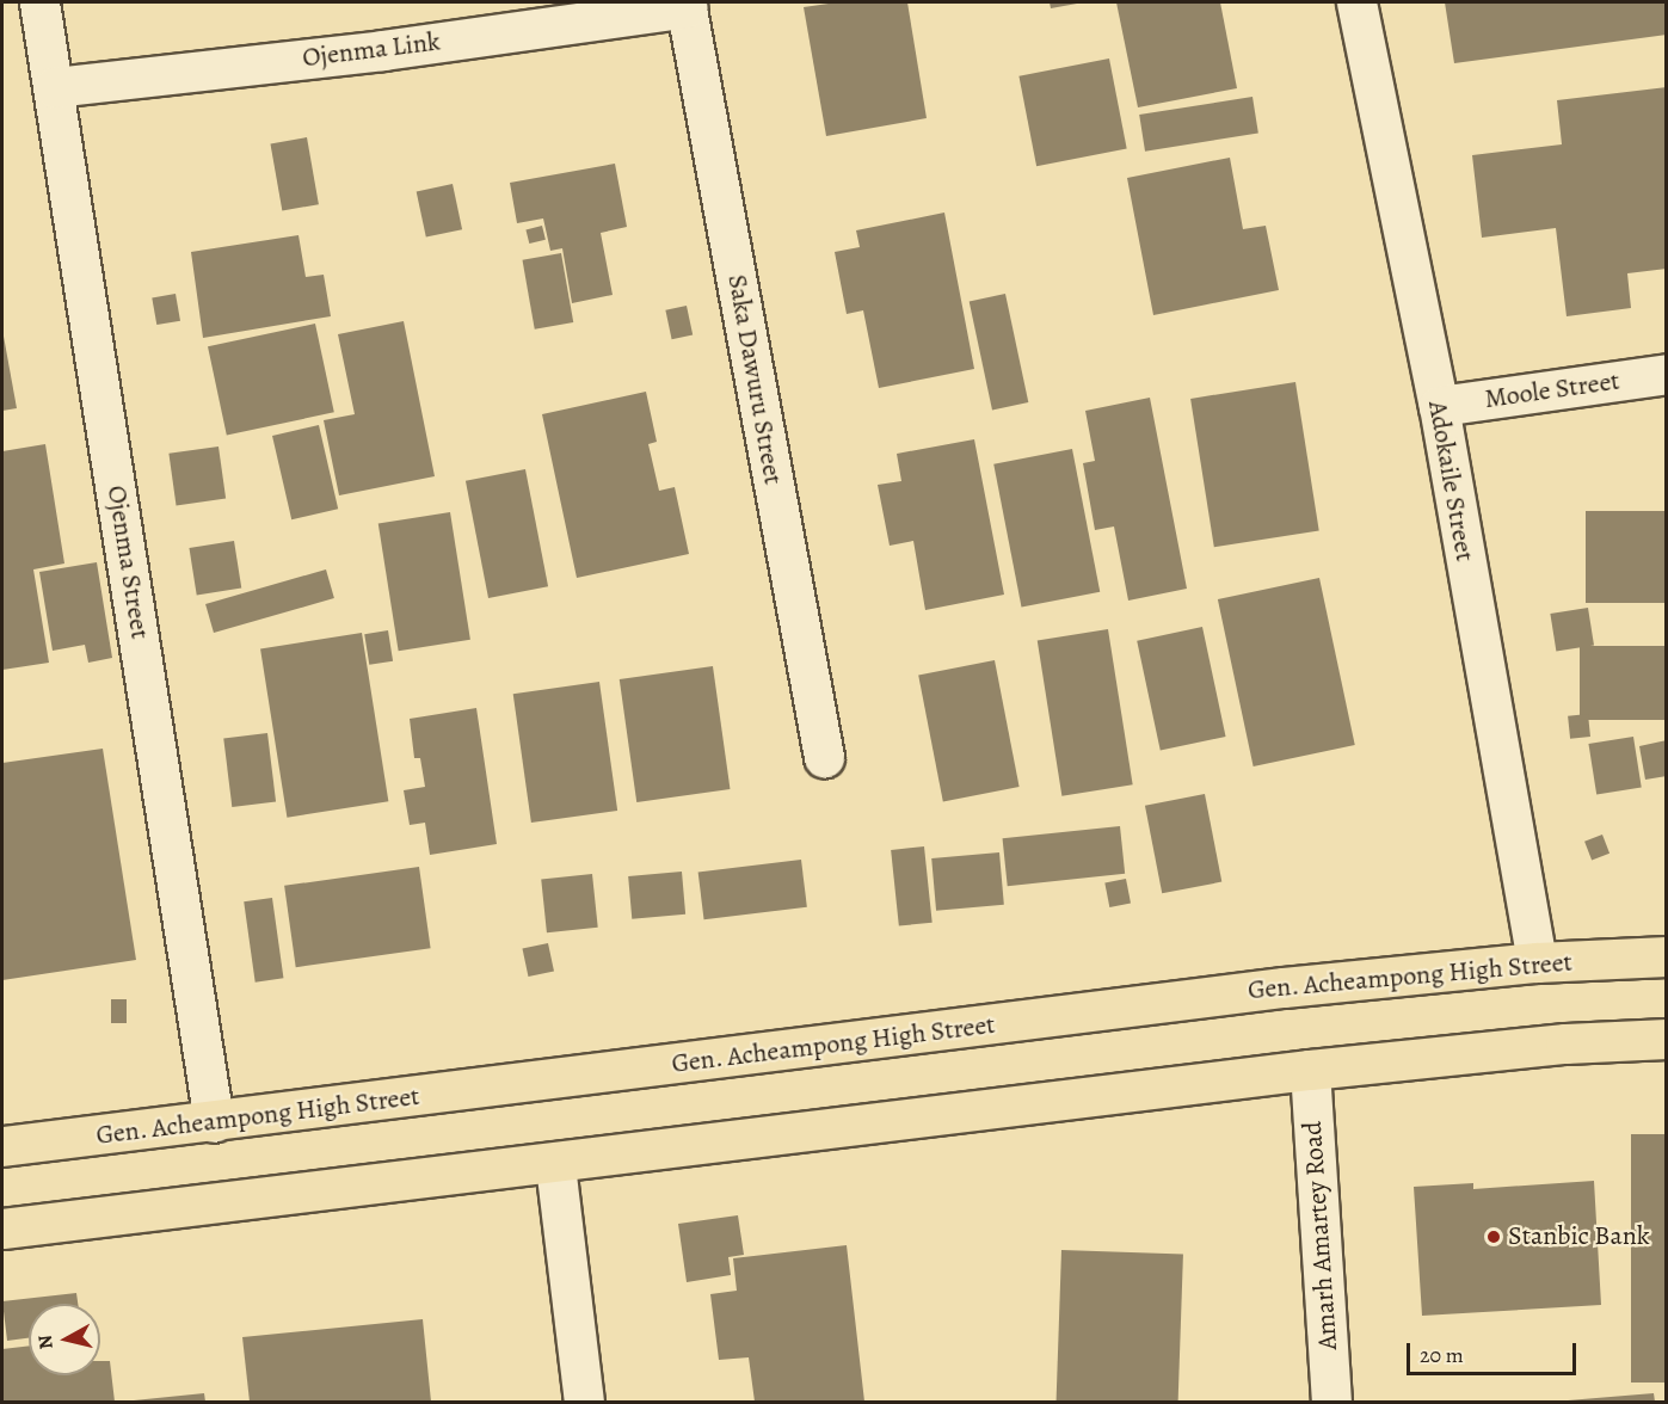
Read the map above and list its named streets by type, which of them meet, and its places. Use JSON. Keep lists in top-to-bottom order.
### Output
{
  "streets": {
    "main road": ["Gen. Acheampong High Street"],
    "street": [
      "Ojenma Link",
      "Saka Dawuru Street",
      "Moole Street",
      "Adokaile Street",
      "Ojenma Street",
      "Amarh Amartey Road"
    ]
  },
  "crossings": [
    ["Ojenma Link", "Saka Dawuru Street"],
    ["Ojenma Link", "Ojenma Street"],
    ["Moole Street", "Adokaile Street"],
    ["Adokaile Street", "Gen. Acheampong High Street"],
    ["Ojenma Street", "Gen. Acheampong High Street"]
  ],
  "places": ["Stanbic Bank"],
  "scale_bar": "20 m",
  "north": "left"
}
